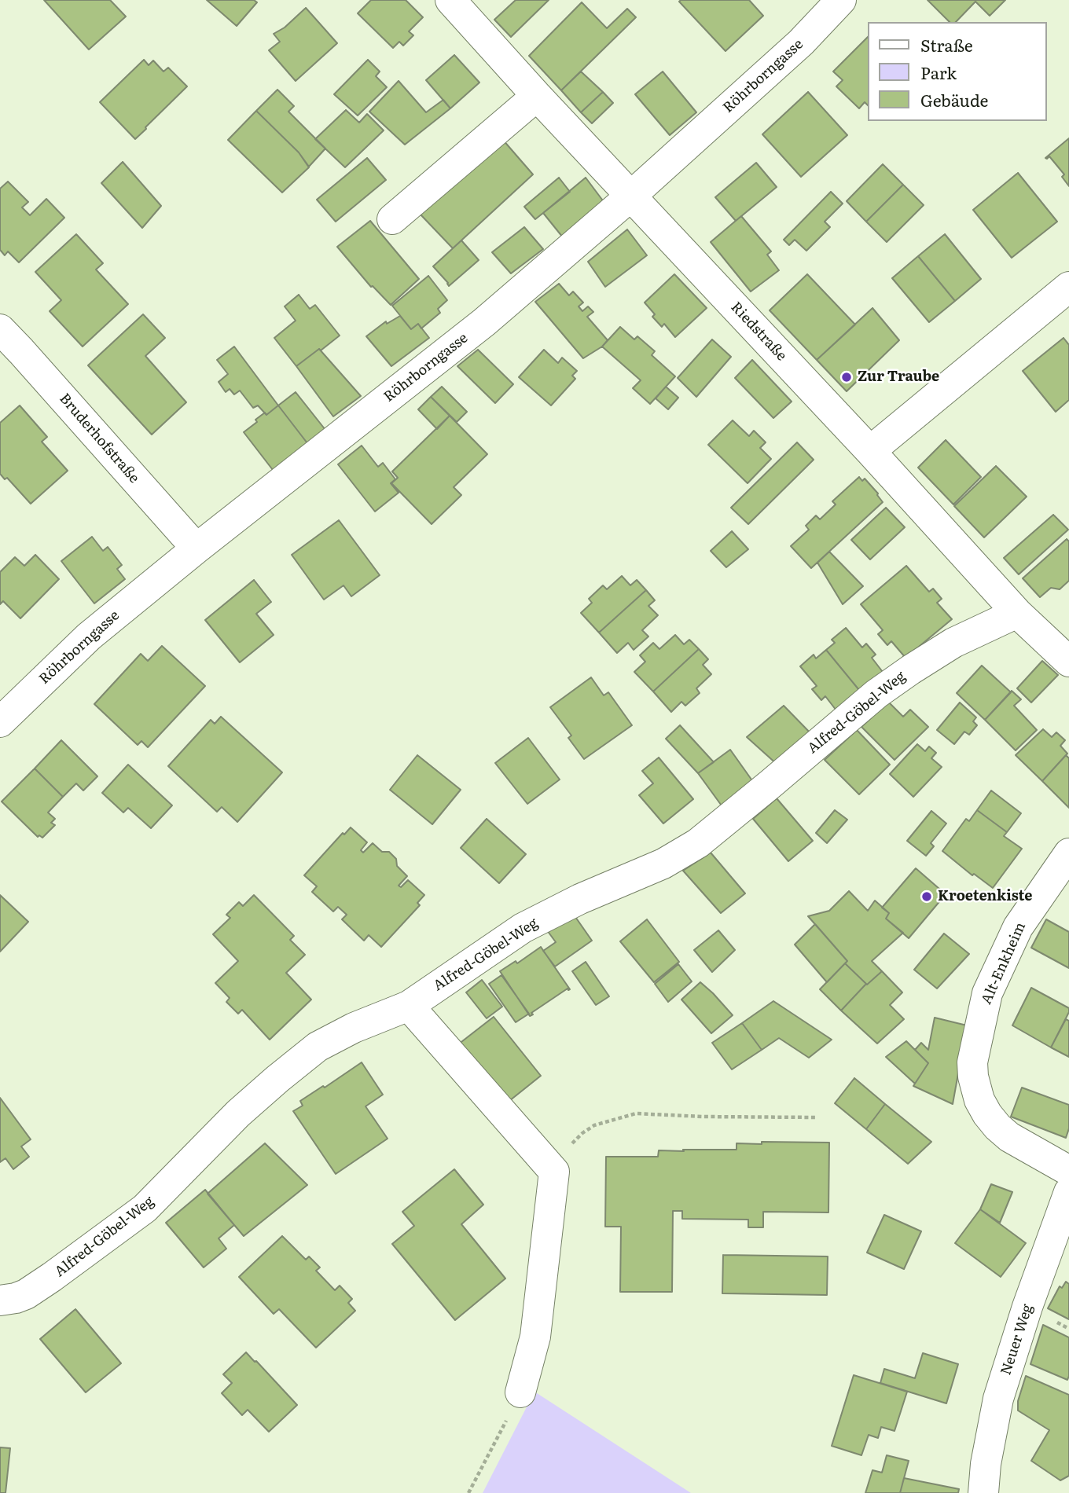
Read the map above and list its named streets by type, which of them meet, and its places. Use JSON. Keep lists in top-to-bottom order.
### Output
{
  "streets": {
    "street": [
      "Röhrborngasse",
      "Riedstraße",
      "Bruderhofstraße",
      "Alfred-Göbel-Weg",
      "Alt-Enkheim",
      "Neuer Weg"
    ]
  },
  "crossings": [
    ["Röhrborngasse", "Riedstraße"],
    ["Röhrborngasse", "Bruderhofstraße"],
    ["Riedstraße", "Alfred-Göbel-Weg"]
  ],
  "places": ["Zur Traube", "Kroetenkiste"],
  "legend": ["Straße", "Park", "Gebäude"]
}
